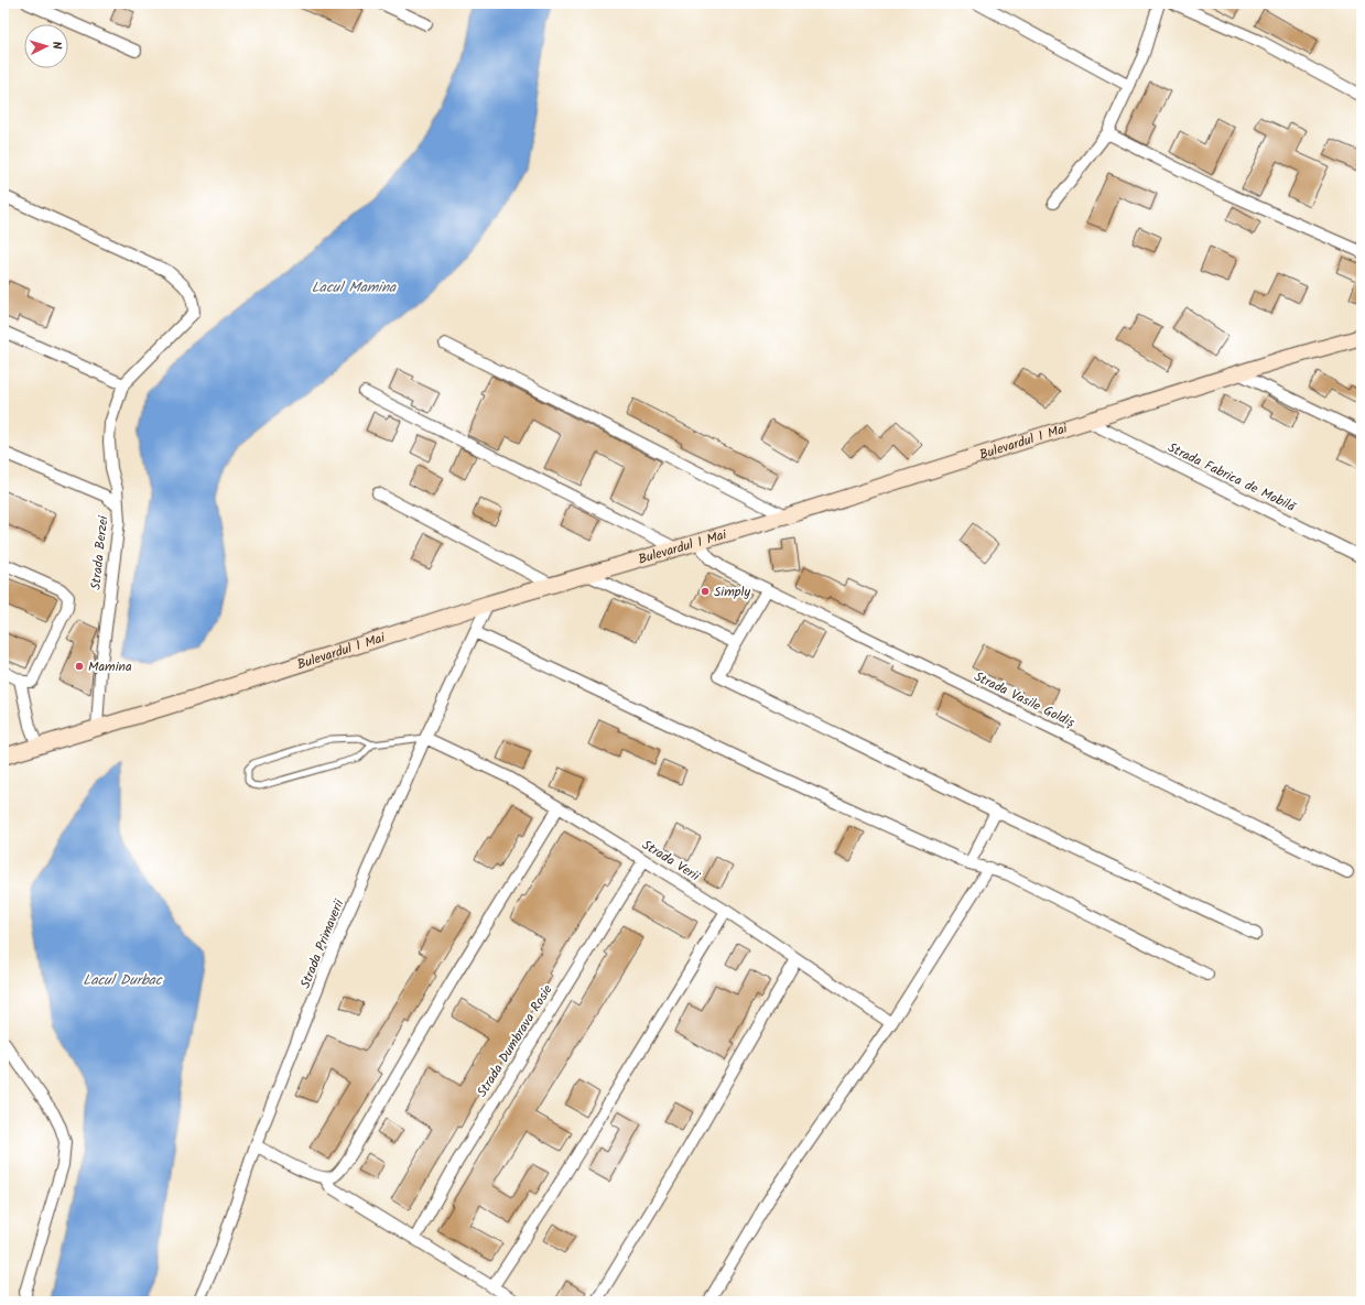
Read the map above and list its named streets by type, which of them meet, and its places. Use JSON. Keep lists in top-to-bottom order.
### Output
{
  "streets": {
    "main road": ["Bulevardul 1 Mai"],
    "street": [
      "Strada Fabrica de Mobilă",
      "Strada Berzei",
      "Strada Vasile Goldiș",
      "Strada Verii",
      "Strada Primaverii",
      "Strada Dumbrava Rosie"
    ]
  },
  "crossings": [
    ["Bulevardul 1 Mai", "Strada Fabrica de Mobilă"],
    ["Bulevardul 1 Mai", "Strada Berzei"],
    ["Bulevardul 1 Mai", "Strada Vasile Goldiș"],
    ["Bulevardul 1 Mai", "Strada Primaverii"],
    ["Strada Verii", "Strada Primaverii"],
    ["Strada Verii", "Strada Dumbrava Rosie"]
  ],
  "water": ["Lacul Mamina", "Lacul Durbac"],
  "places": ["Simply", "Mamina"],
  "north": "right"
}
